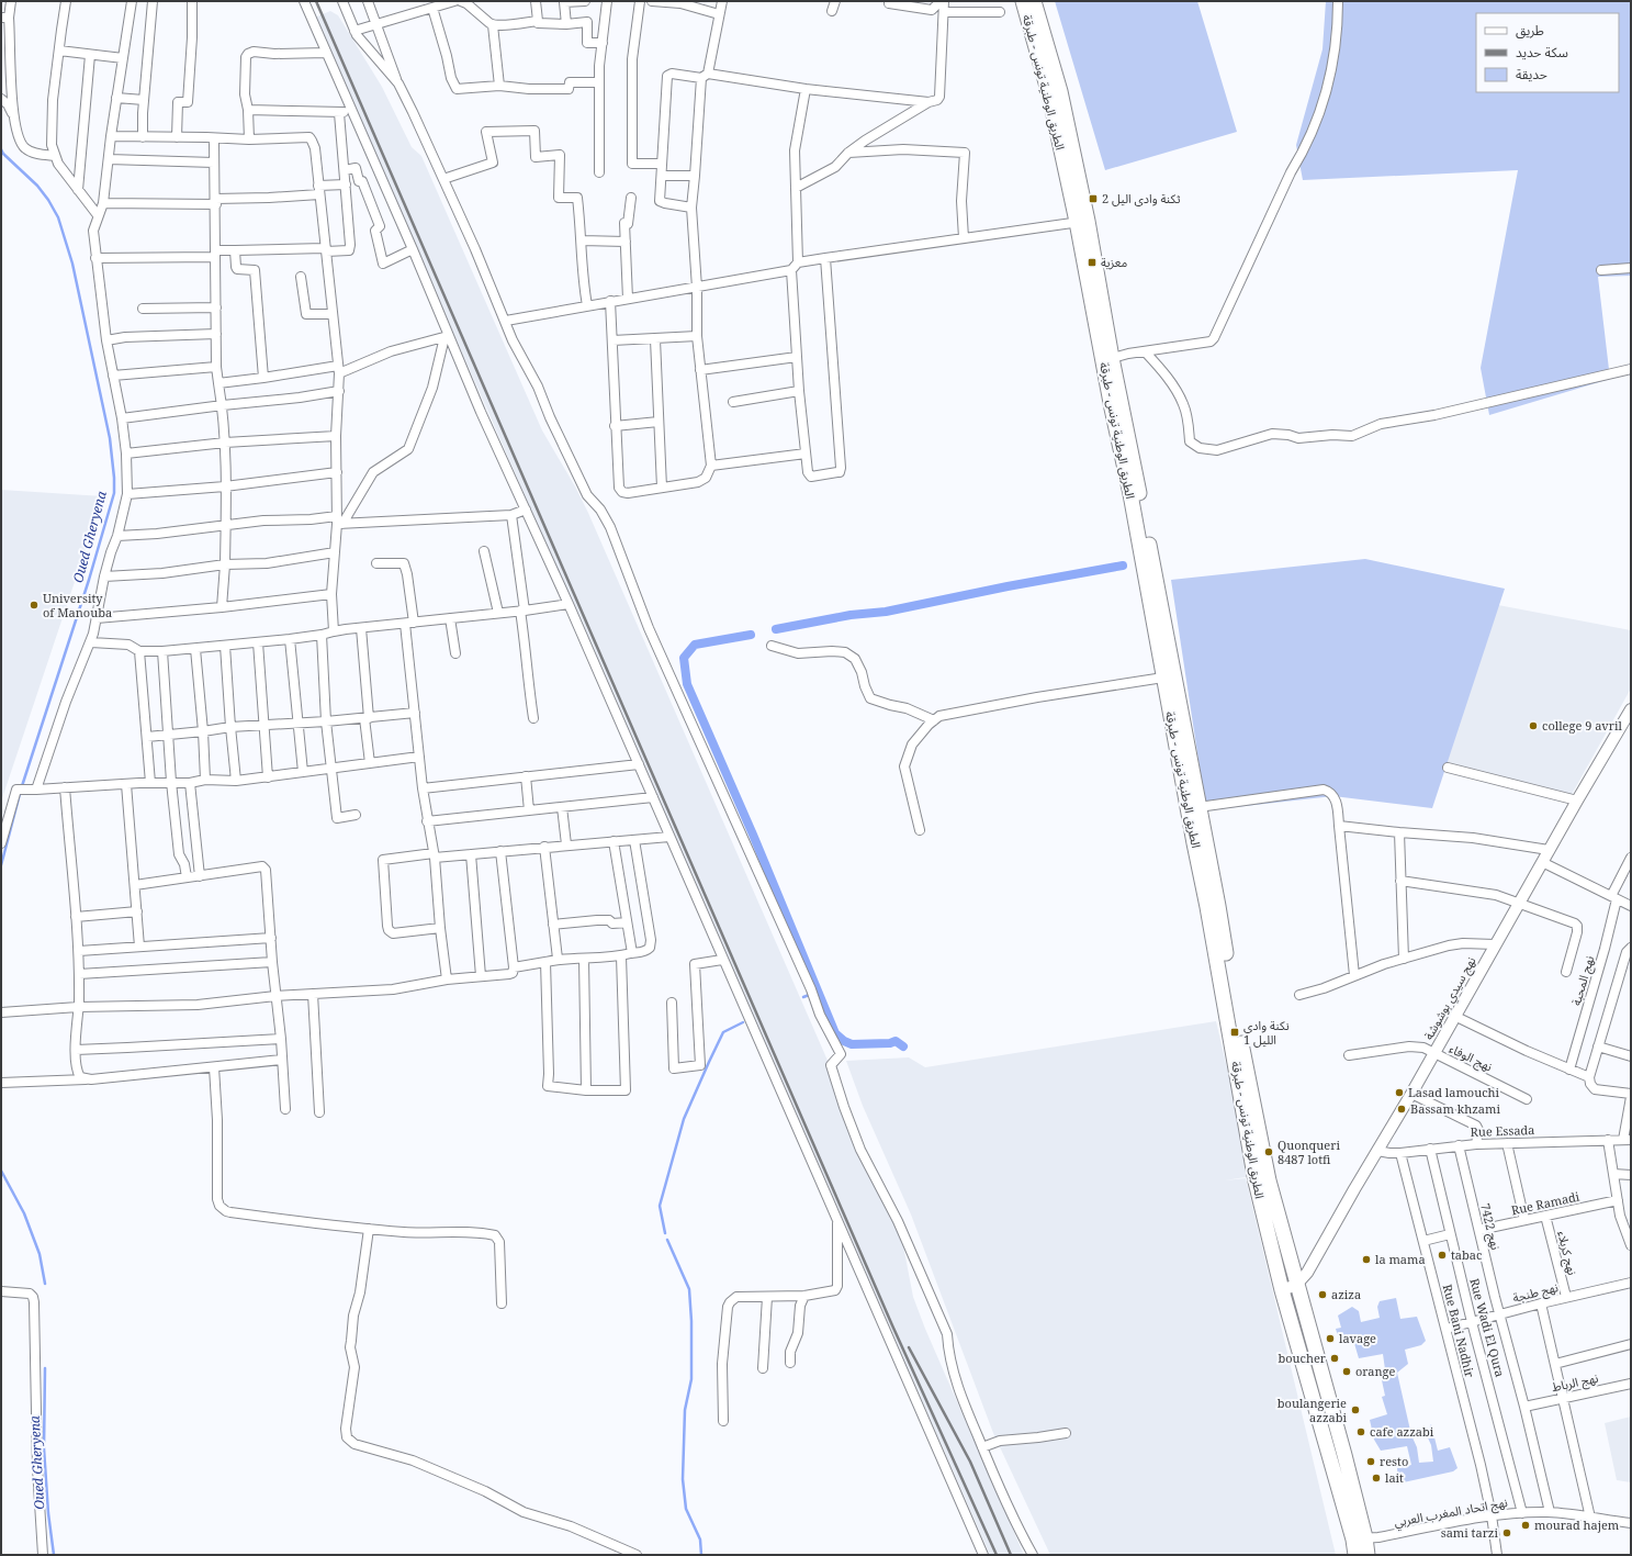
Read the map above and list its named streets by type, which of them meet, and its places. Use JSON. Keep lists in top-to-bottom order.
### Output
{
  "streets": {
    "main road": ["الطريق الوطنية تونس - طبرقة"],
    "street": [
      "نهج المحبة",
      "نهج سيدي بوشوشة",
      "نهج الوفاء",
      "Rue Essada",
      "Rue Ramadi",
      "نهج 7422",
      "نهج كربلاء",
      "نهج طنجة",
      "Rue Wadi El Qura",
      "Rue Bani Nadhir",
      "نهج الرباط",
      "نهج اتحاد المغرب العربي"
    ]
  },
  "crossings": [
    ["الطريق الوطنية تونس - طبرقة", "نهج سيدي بوشوشة"],
    ["الطريق الوطنية تونس - طبرقة", "نهج اتحاد المغرب العربي"],
    ["نهج سيدي بوشوشة", "نهج الوفاء"],
    ["نهج سيدي بوشوشة", "Rue Essada"],
    ["Rue Essada", "نهج 7422"],
    ["Rue Essada", "Rue Wadi El Qura"],
    ["Rue Essada", "Rue Bani Nadhir"],
    ["Rue Ramadi", "نهج 7422"],
    ["Rue Ramadi", "نهج كربلاء"],
    ["نهج 7422", "نهج طنجة"],
    ["نهج 7422", "نهج الرباط"],
    ["نهج 7422", "نهج اتحاد المغرب العربي"],
    ["نهج كربلاء", "نهج طنجة"],
    ["نهج طنجة", "Rue Wadi El Qura"],
    ["نهج طنجة", "Rue Bani Nadhir"],
    ["Rue Wadi El Qura", "نهج اتحاد المغرب العربي"],
    ["Rue Bani Nadhir", "نهج اتحاد المغرب العربي"]
  ],
  "water": ["Oued Gheryena"],
  "places": {
    "transit": ["ثكنة وادى اليل 2", "معزية", "نكنة وادى الليل 1"],
    "other": [
      "University of Manouba",
      "college 9 avril",
      "Lasad lamouchi",
      "Bassam khzami",
      "Quonqueri 8487 lotfi",
      "tabac",
      "la mama",
      "aziza",
      "lavage",
      "boucher",
      "orange",
      "boulangerie azzabi",
      "cafe azzabi",
      "resto",
      "lait",
      "mourad hajem",
      "sami tarzi"
    ]
  },
  "legend": ["طريق", "سكة حديد", "حديقة"]
}
